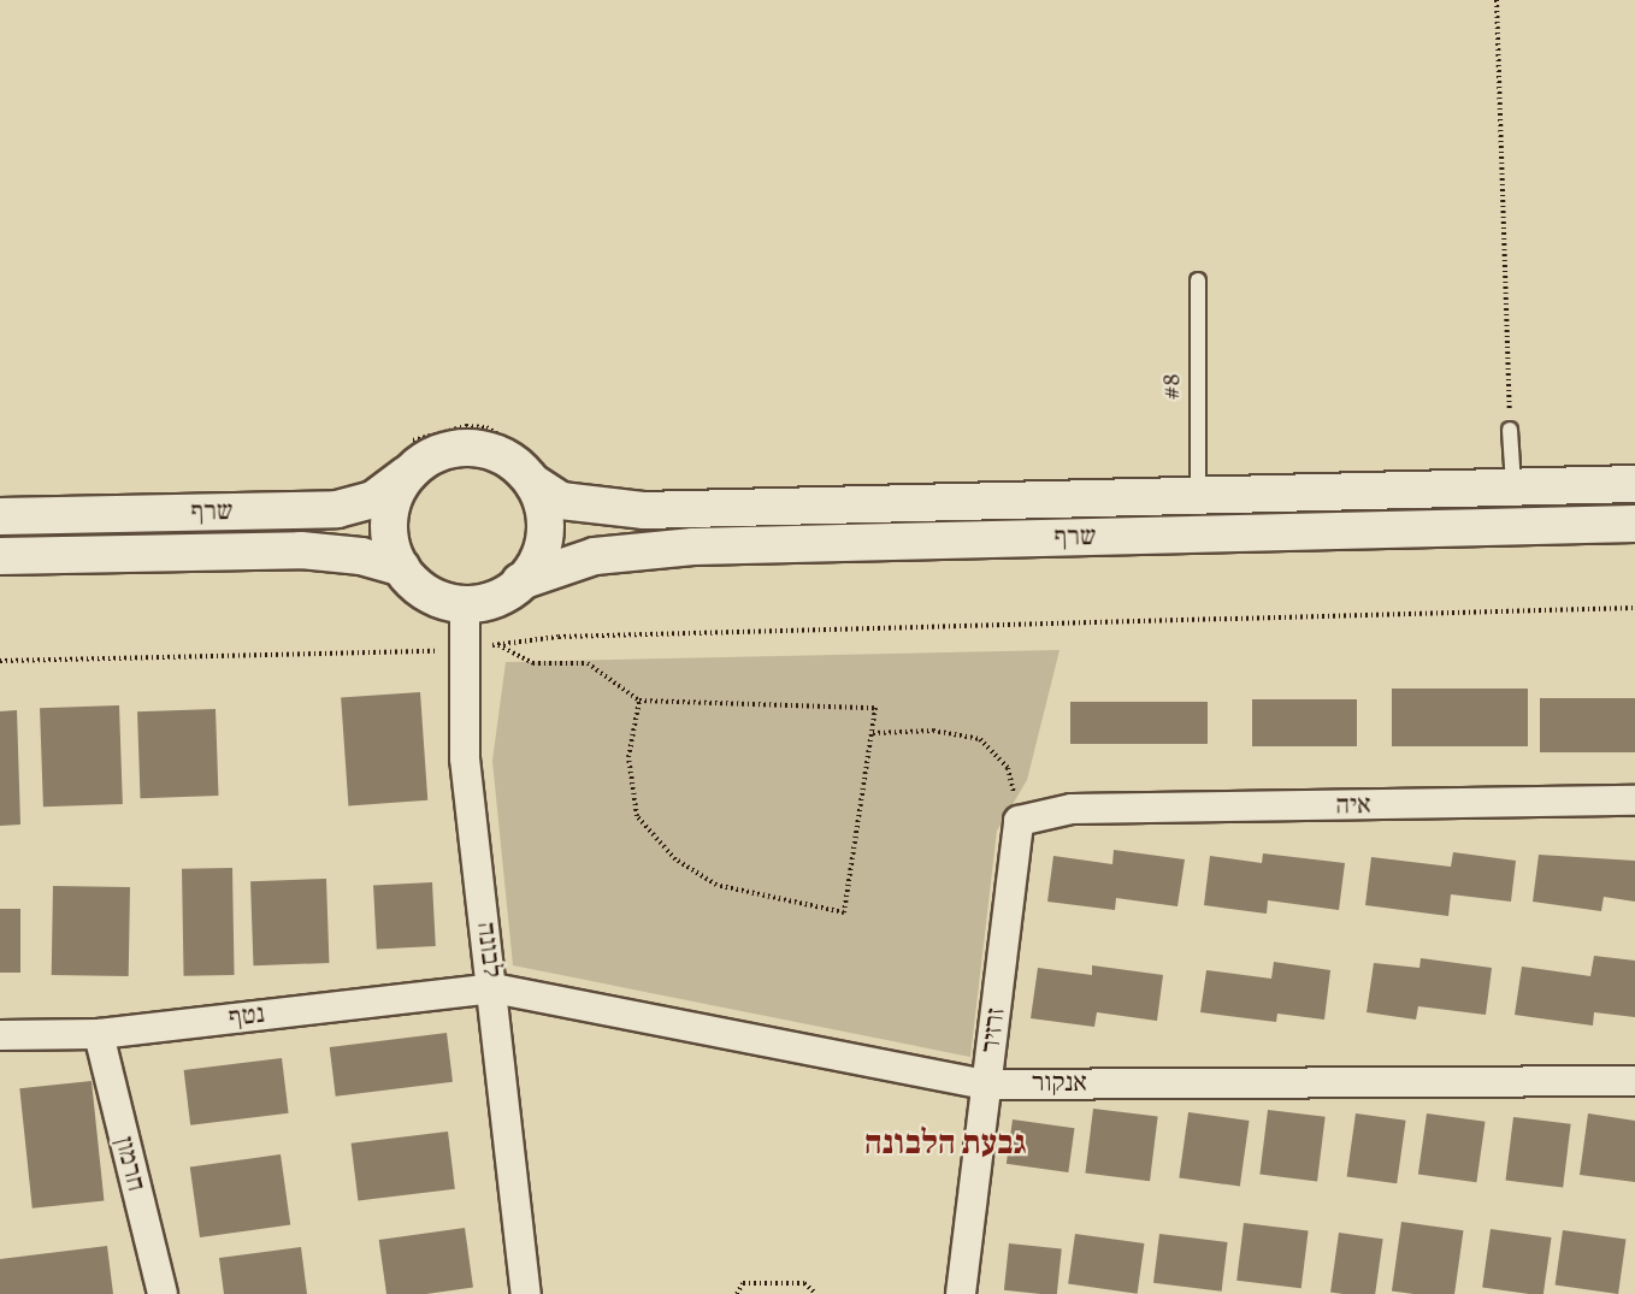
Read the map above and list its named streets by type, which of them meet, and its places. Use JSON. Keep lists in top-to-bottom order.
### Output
{
  "streets": {
    "street": [
      "שרף",
      "איה",
      "לבונה",
      "נטף",
      "זרזיר",
      "אנקור",
      "חרמון"
    ],
    "lane": ["#8"]
  },
  "crossings": [
    ["#8", "שרף"],
    ["שרף", "לבונה"],
    ["איה", "זרזיר"],
    ["לבונה", "נטף"],
    ["לבונה", "אנקור"],
    ["נטף", "אנקור"],
    ["נטף", "חרמון"],
    ["זרזיר", "אנקור"]
  ],
  "districts": ["גבעת הלבונה"]
}
